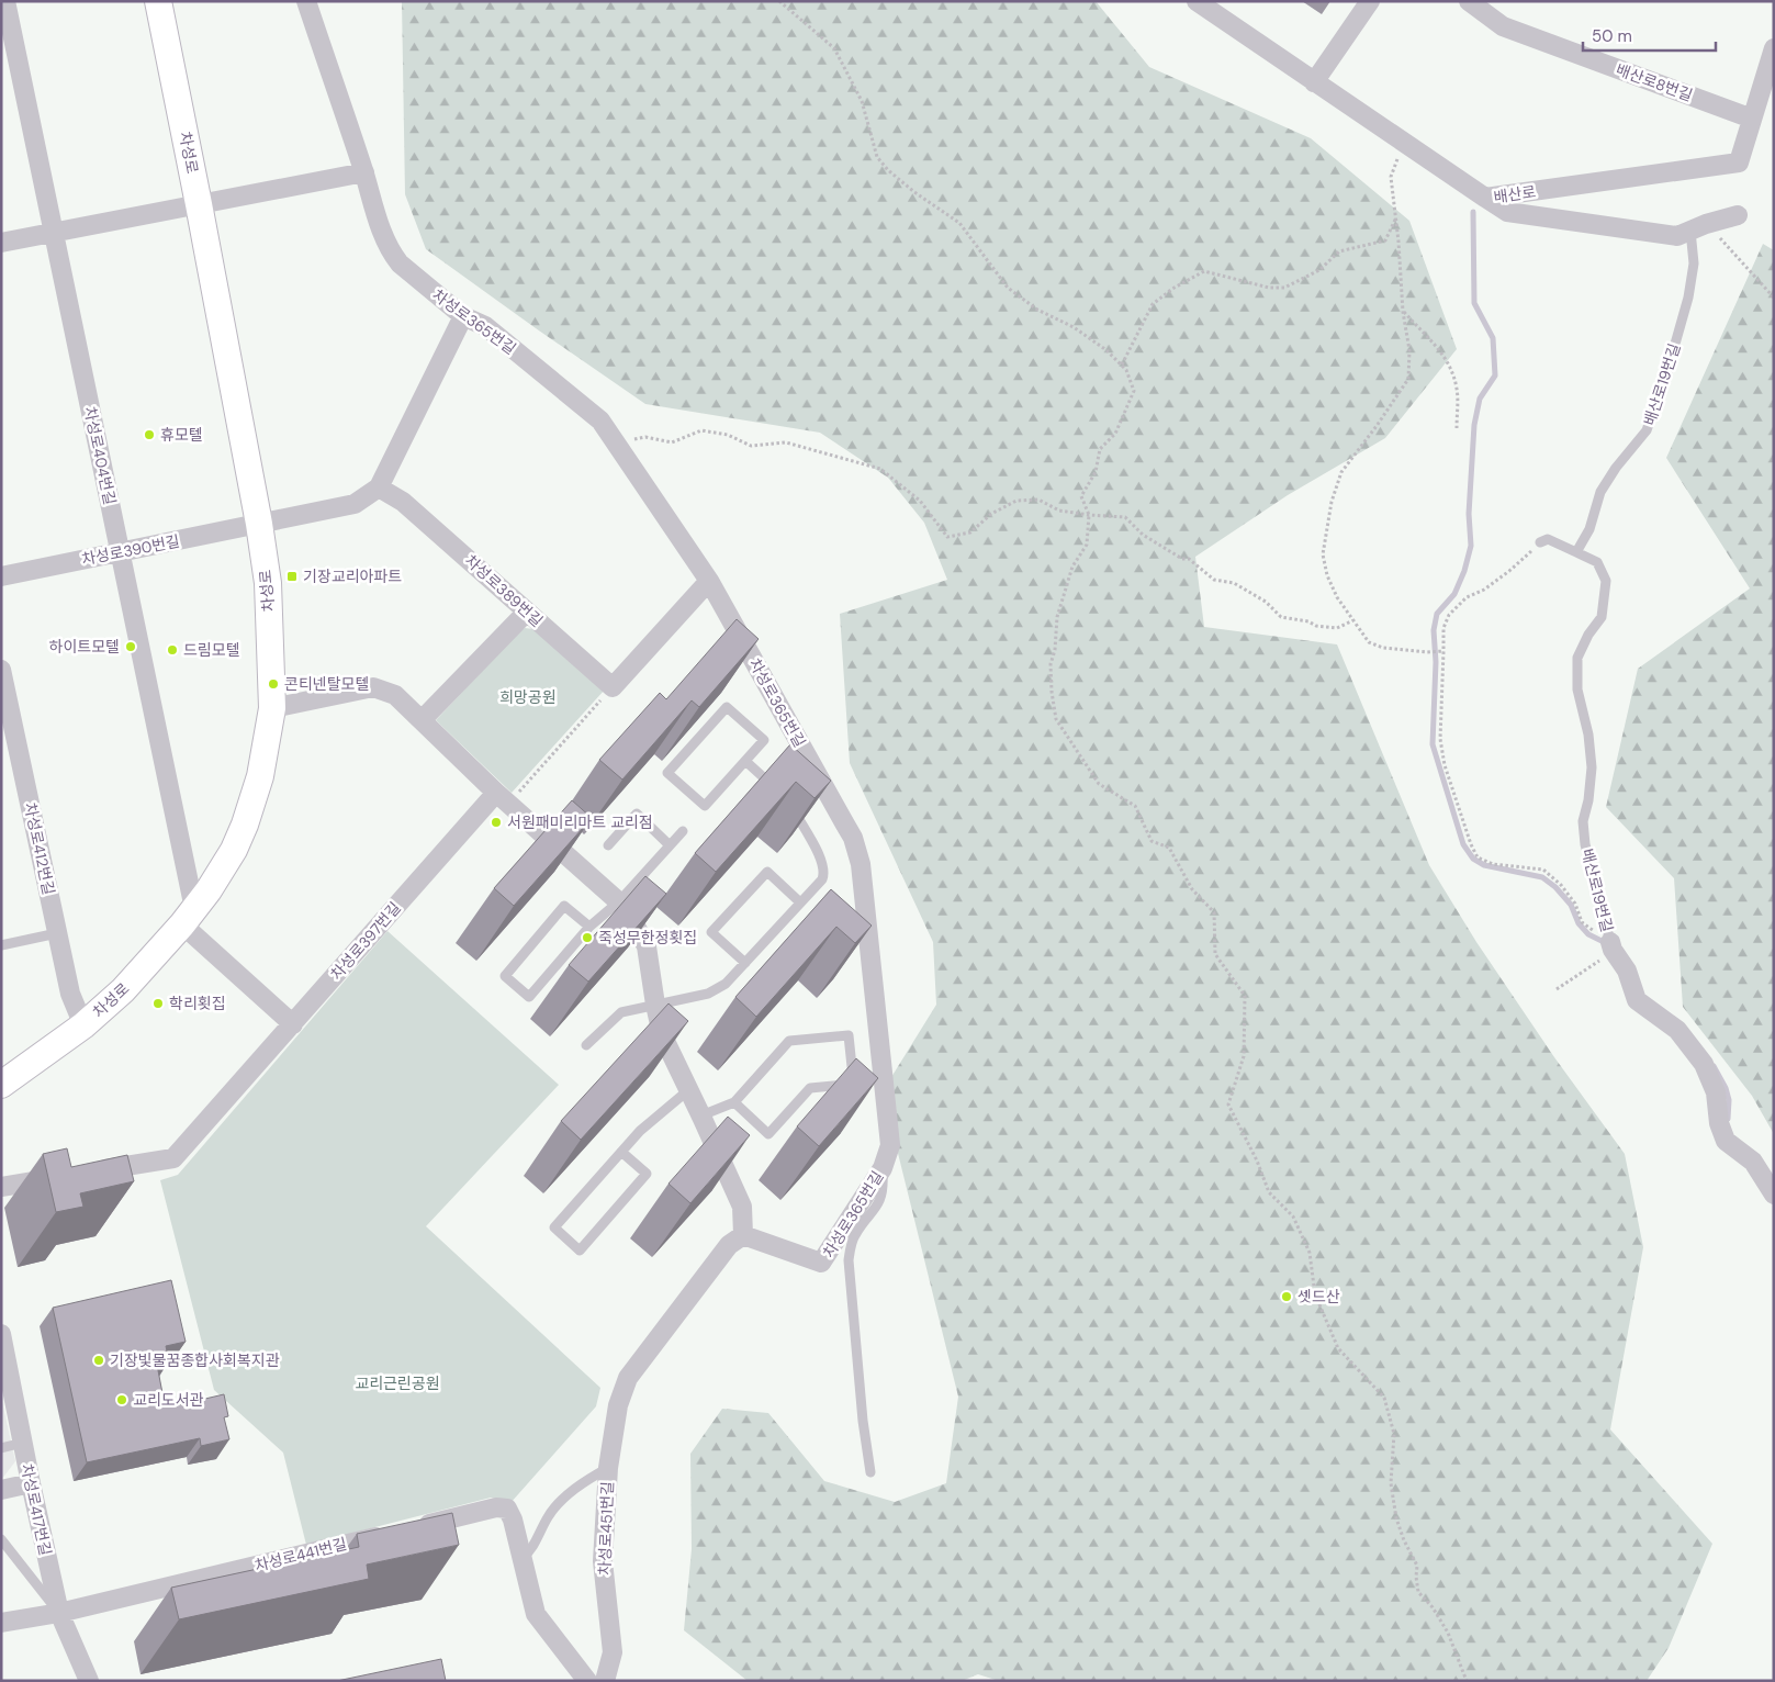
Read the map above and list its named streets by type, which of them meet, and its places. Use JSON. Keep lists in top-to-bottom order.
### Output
{
  "streets": {
    "main road": ["차성로"],
    "street": [
      "배산로8번길",
      "배산로",
      "차성로365번길",
      "배산로19번길",
      "차성로404번길",
      "차성로390번길",
      "차성로389번길",
      "차성로412번길",
      "차성로397번길",
      "차성로417번길",
      "차성로451번길",
      "차성로441번길"
    ]
  },
  "crossings": [
    ["배산로8번길", "배산로"],
    ["차성로", "차성로404번길"],
    ["차성로", "차성로390번길"],
    ["차성로", "차성로412번길"],
    ["차성로365번길", "차성로451번길"],
    ["차성로404번길", "차성로390번길"],
    ["차성로417번길", "차성로441번길"]
  ],
  "parks": ["희망공원", "교리근린공원"],
  "places": {
    "other": [
      "휴모텔",
      "하이트모텔",
      "드림모텔",
      "콘티넨탈모텔",
      "서원패미리마트 교리점",
      "죽성무한정횟집",
      "학리횟집",
      "셋드산",
      "기장빛물꿈종합사회복지관",
      "교리도서관"
    ],
    "transit": ["기장교리아파트"]
  },
  "scale_bar": "50 m"
}
